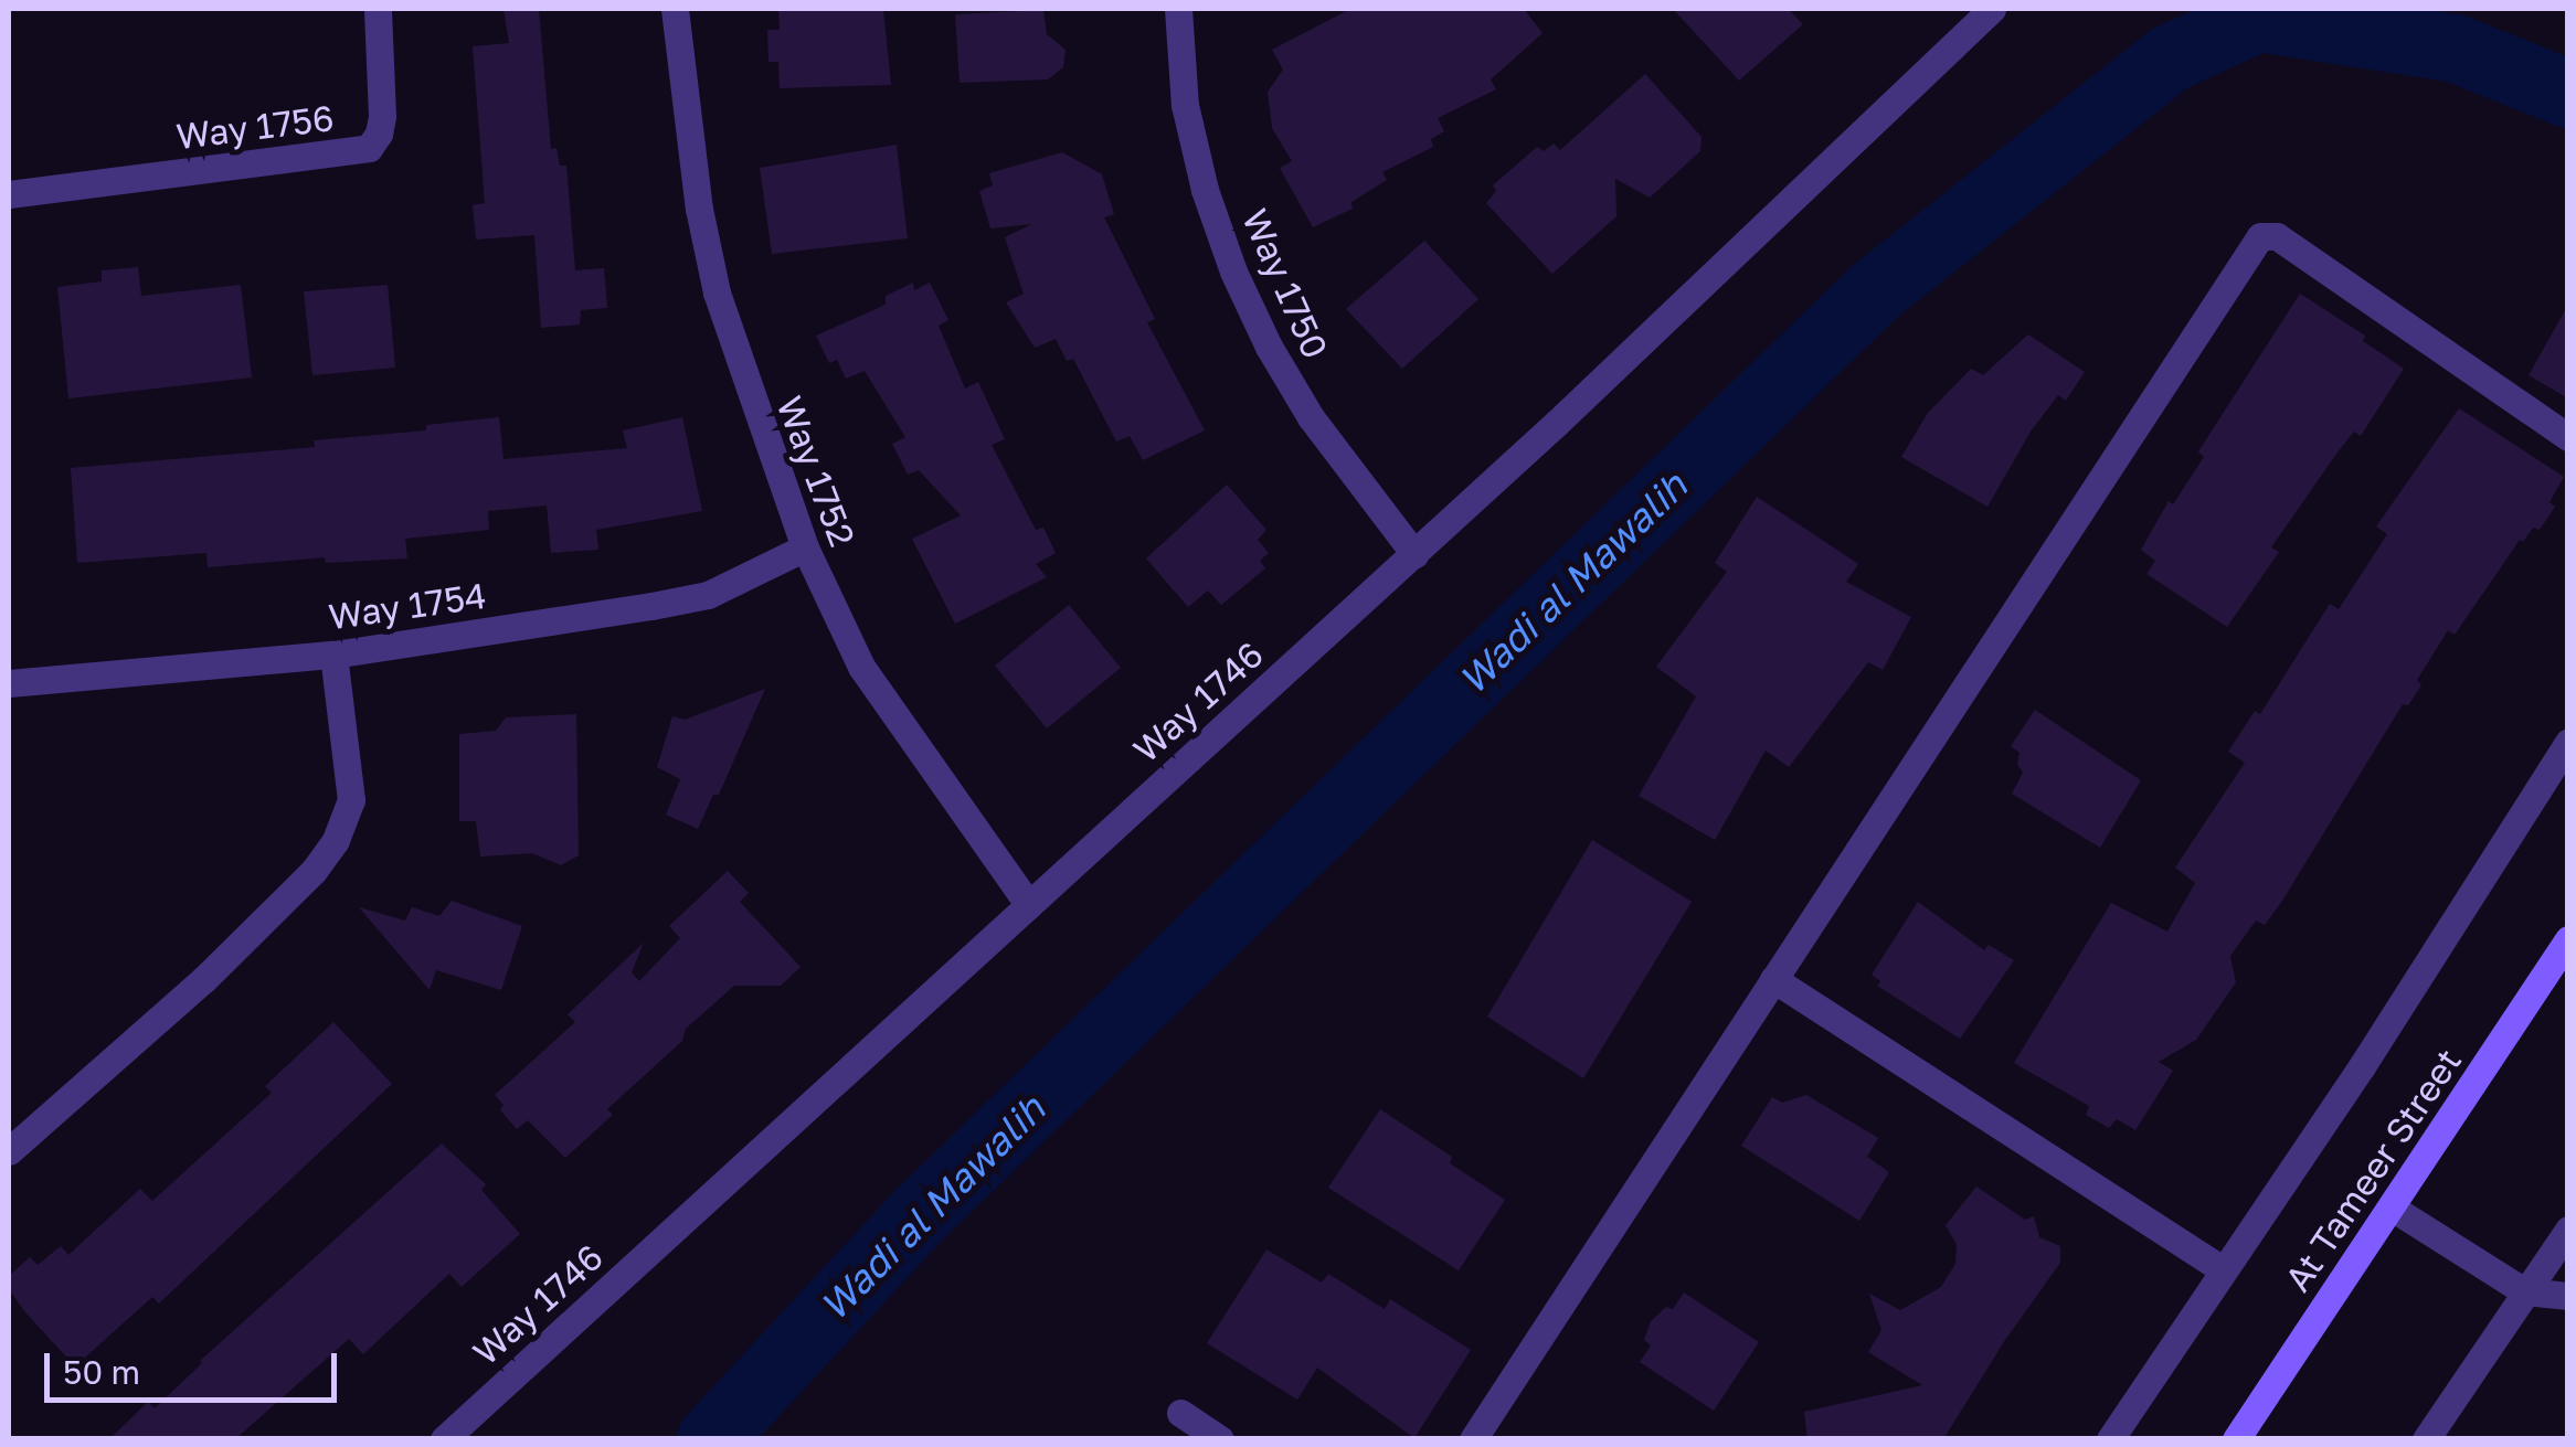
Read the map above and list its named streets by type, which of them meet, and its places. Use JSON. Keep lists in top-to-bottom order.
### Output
{
  "streets": {
    "main road": ["At Tameer Street"],
    "street": [
      "Way 1756",
      "Way 1750",
      "Way 1752",
      "Way 1754",
      "Way 1746"
    ]
  },
  "crossings": [
    ["Way 1750", "Way 1746"],
    ["Way 1752", "Way 1754"],
    ["Way 1752", "Way 1746"]
  ],
  "water": ["Wadi al Mawalih"],
  "scale_bar": "50 m"
}
